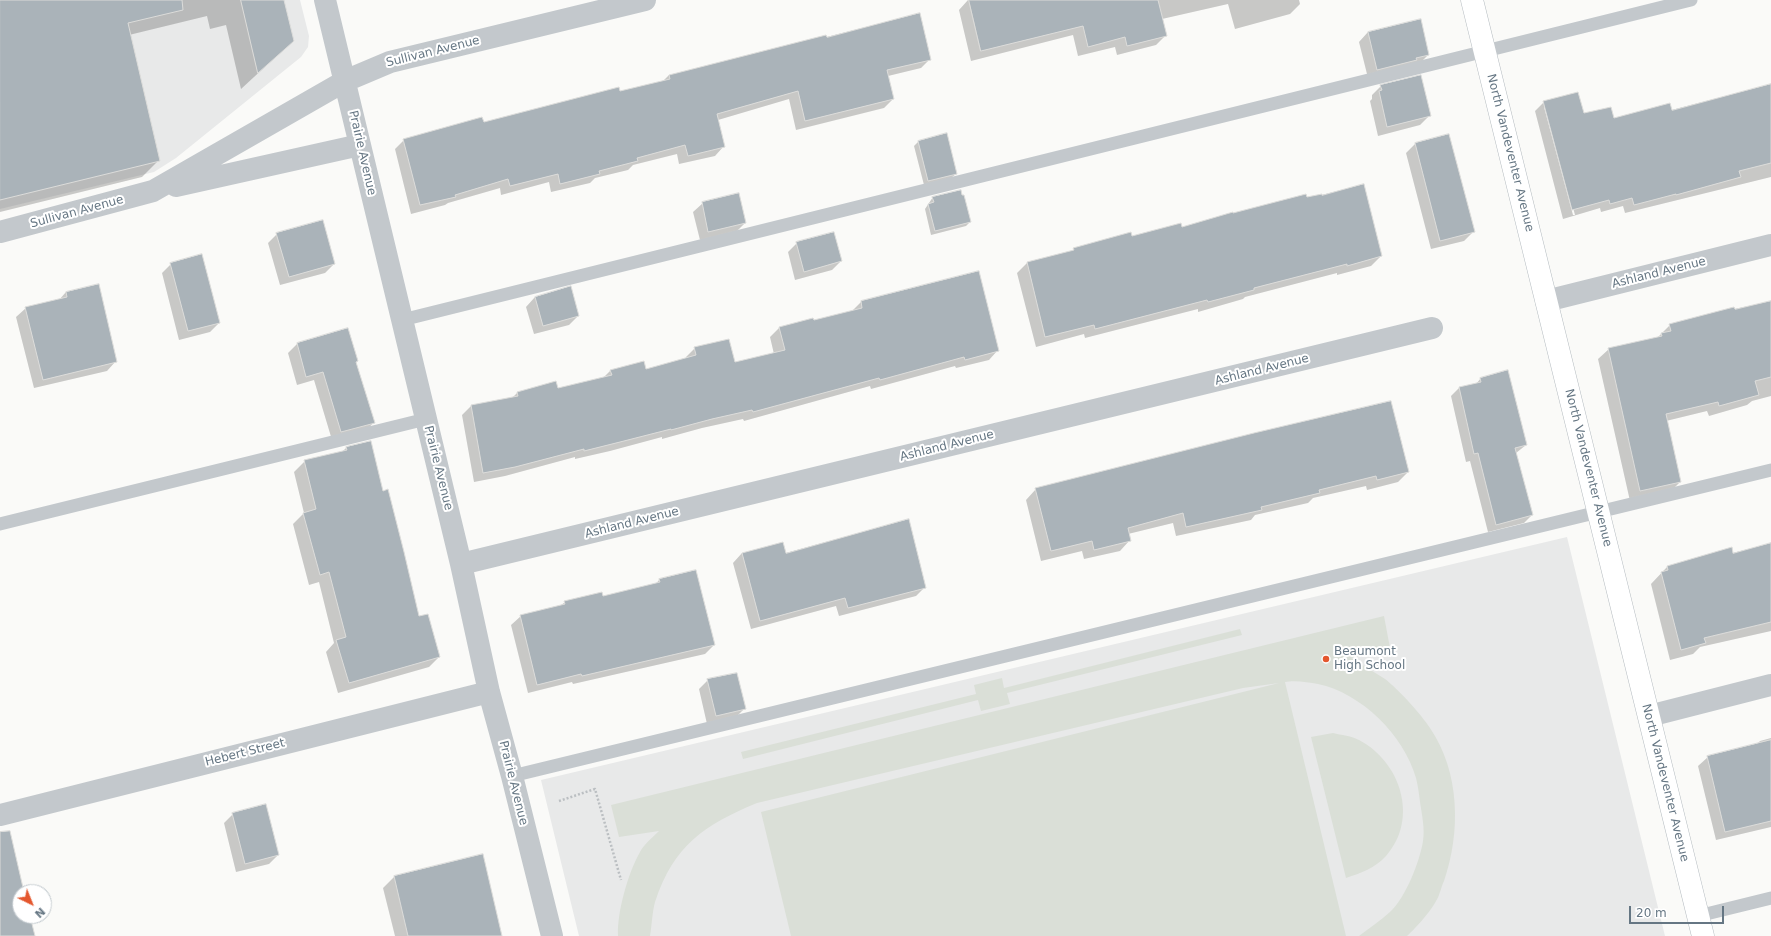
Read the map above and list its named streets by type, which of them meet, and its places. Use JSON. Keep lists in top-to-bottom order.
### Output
{
  "streets": {
    "main road": ["North Vandeventer Avenue"],
    "street": [
      "Sullivan Avenue",
      "Prairie Avenue",
      "Ashland Avenue",
      "Hebert Street"
    ]
  },
  "crossings": [
    ["Sullivan Avenue", "Prairie Avenue"],
    ["Prairie Avenue", "Ashland Avenue"],
    ["Prairie Avenue", "Hebert Street"],
    ["North Vandeventer Avenue", "Ashland Avenue"]
  ],
  "places": ["Beaumont High School"],
  "scale_bar": "20 m",
  "north": "bottom right"
}
